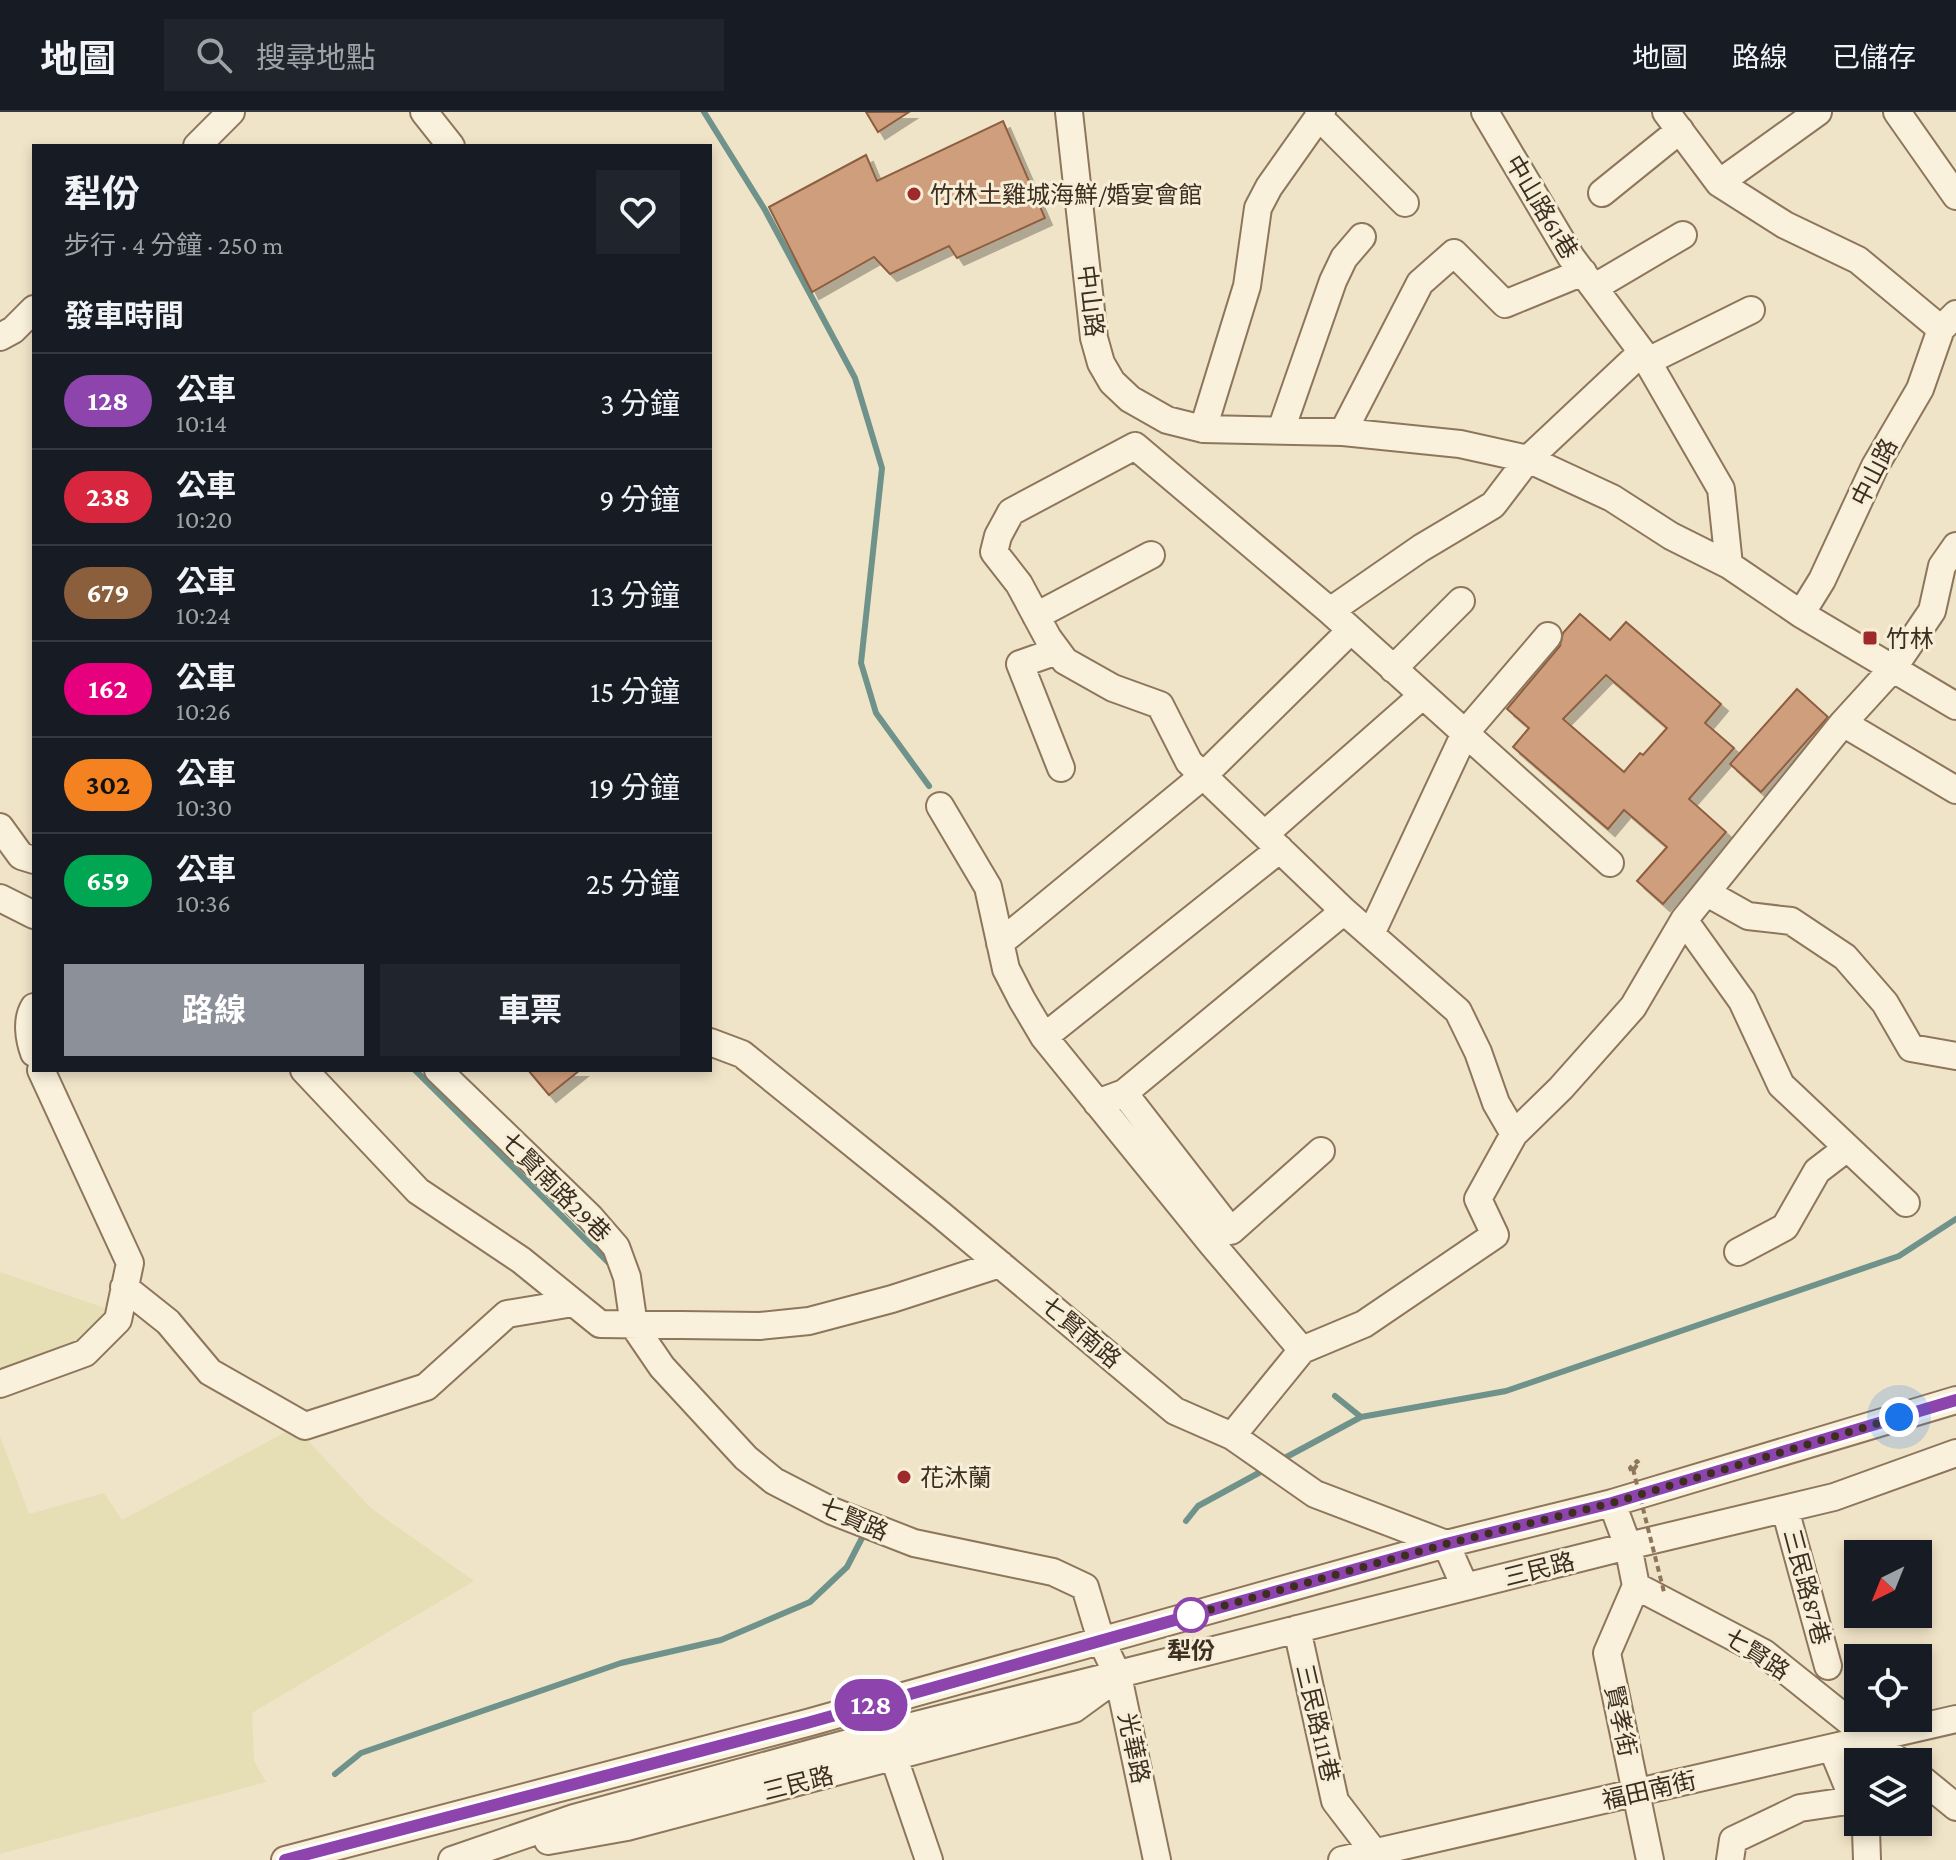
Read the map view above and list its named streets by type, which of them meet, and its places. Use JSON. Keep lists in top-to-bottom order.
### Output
{
  "streets": {
    "street": [
      "中山路61巷",
      "中山路",
      "七賢南路29巷",
      "七賢南路",
      "七賢路",
      "三民路",
      "三民路87巷",
      "賢孝街",
      "三民路111巷",
      "光華路",
      "福田南街"
    ]
  },
  "crossings": [
    ["中山路61巷", "中山路"],
    ["七賢南路29巷", "七賢路"],
    ["七賢南路", "三民路"],
    ["七賢路", "三民路"],
    ["七賢路", "賢孝街"],
    ["七賢路", "光華路"],
    ["七賢路", "福田南街"],
    ["三民路", "三民路87巷"],
    ["三民路", "三民路111巷"],
    ["三民路", "光華路"],
    ["賢孝街", "福田南街"],
    ["三民路111巷", "福田南街"]
  ],
  "places": {
    "other": ["竹林土雞城海鮮/婚宴會館", "花沐蘭", "犁份"],
    "transit": ["竹林"]
  },
  "lines": ["bus line 128"],
  "north": "bottom left",
  "page": {
    "header": "地圖",
    "search": "搜尋地點",
    "nav": ["地圖", "路線", "已儲存"],
    "on_map": "128",
    "heading": [
      ["犁份", "步行 · 4 分鐘 · 250 m"],
      "發車時間"
    ],
    "list": [
      {
        "mark": "128",
        "name": "公車",
        "note": "10:14",
        "value": "3 分鐘"
      },
      {
        "mark": "238",
        "name": "公車",
        "note": "10:20",
        "value": "9 分鐘"
      },
      {
        "mark": "679",
        "name": "公車",
        "note": "10:24",
        "value": "13 分鐘"
      },
      {
        "mark": "162",
        "name": "公車",
        "note": "10:26",
        "value": "15 分鐘"
      },
      {
        "mark": "302",
        "name": "公車",
        "note": "10:30",
        "value": "19 分鐘"
      },
      {
        "mark": "659",
        "name": "公車",
        "note": "10:36",
        "value": "25 分鐘"
      }
    ],
    "buttons": ["路線", "車票"]
  }
}
